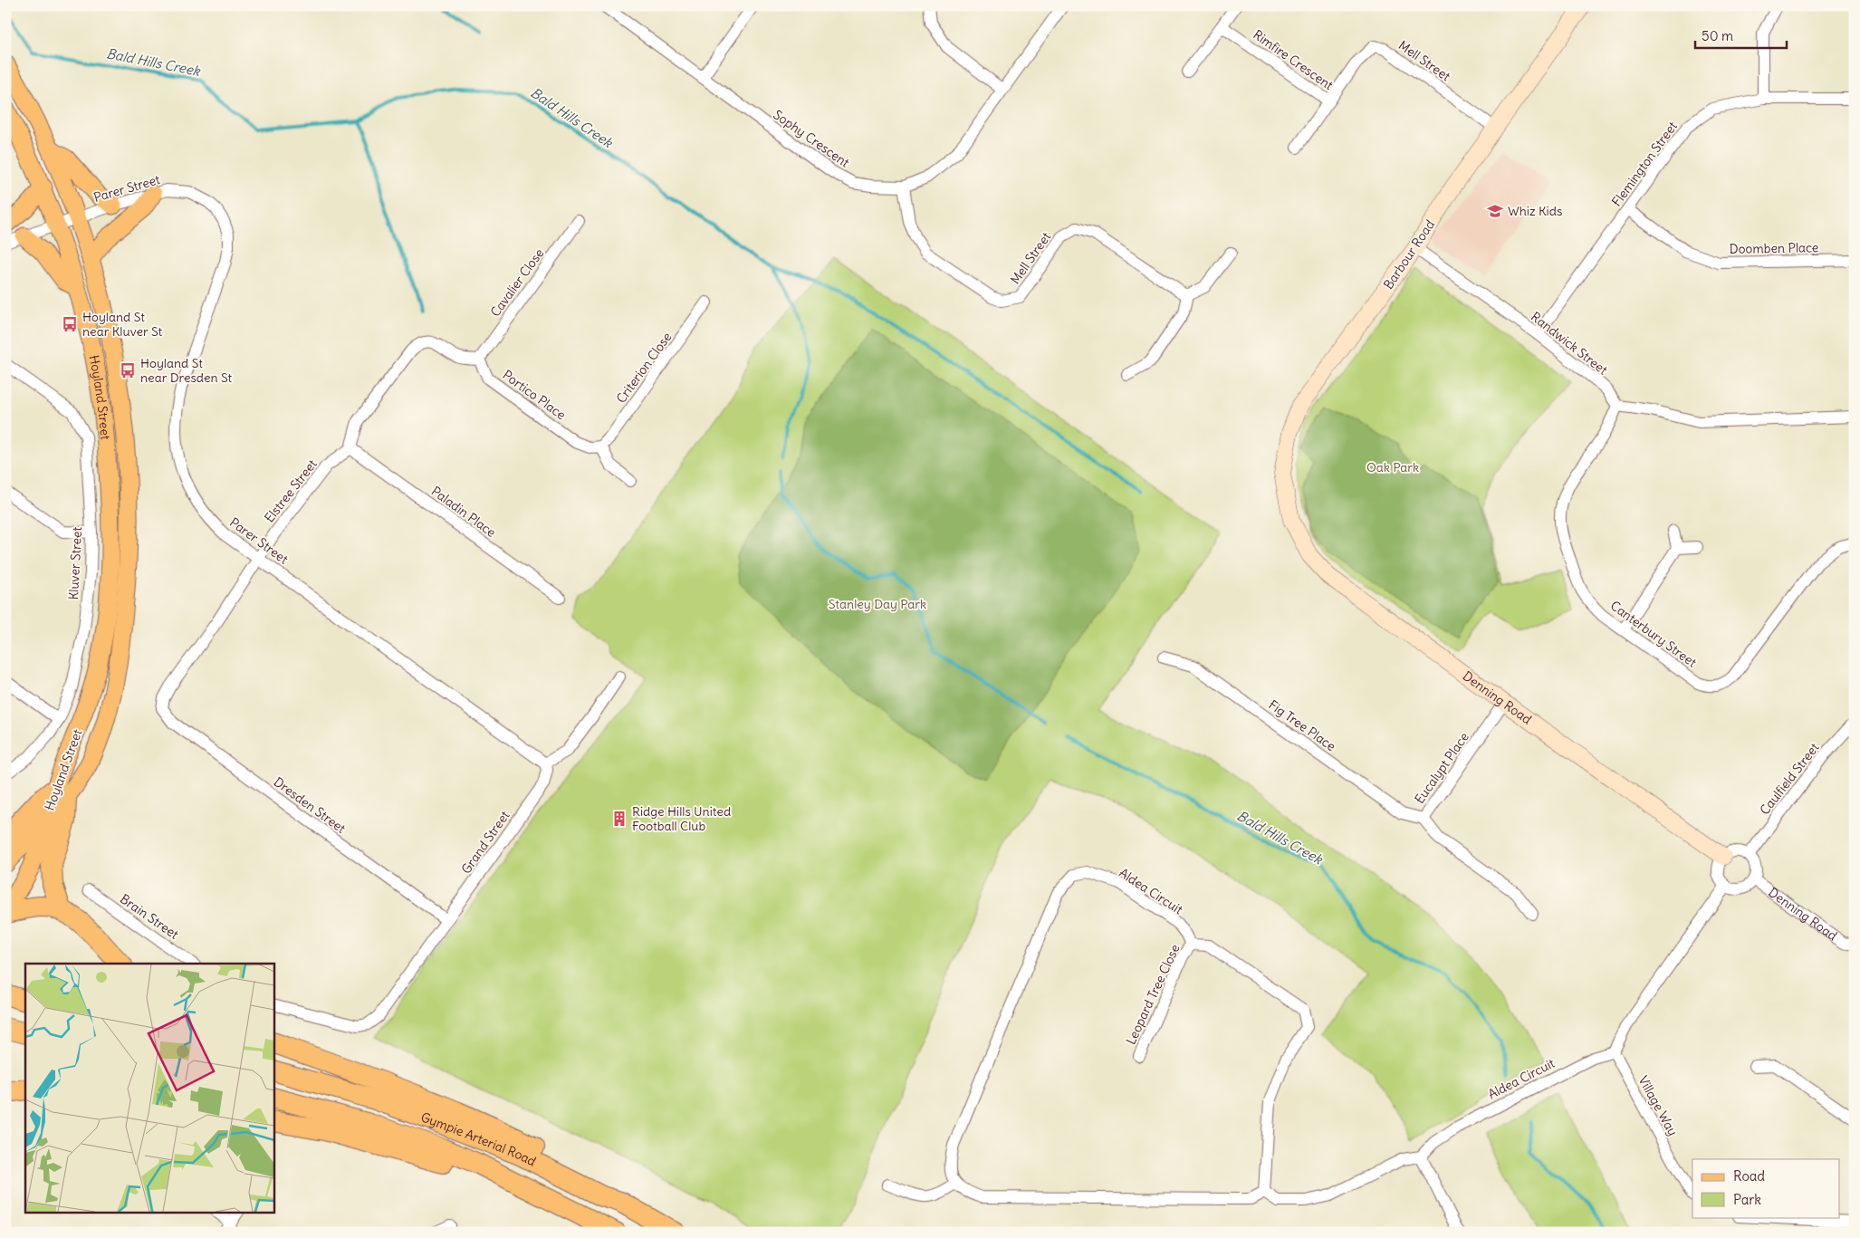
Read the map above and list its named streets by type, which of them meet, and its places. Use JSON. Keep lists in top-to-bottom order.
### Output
{
  "streets": {
    "highway": ["Gympie Arterial Road"],
    "main road": ["Hoyland Street"],
    "street": [
      "Rimfire Crescent",
      "Mell Street",
      "Sophy Crescent",
      "Flemington Street",
      "Parer Street",
      "Doomben Place",
      "Barbour Road",
      "Cavalier Close",
      "Randwick Street",
      "Criterion Close",
      "Portico Place",
      "Elstree Street",
      "Paladin Place",
      "Kluver Street",
      "Canterbury Street",
      "Denning Road",
      "Fig Tree Place",
      "Eucalypt Place",
      "Caulfield Street",
      "Dresden Street",
      "Grand Street",
      "Aldea Circuit",
      "Brain Street",
      "Leopard Tree Close",
      "Village Way"
    ]
  },
  "crossings": [
    ["Rimfire Crescent", "Mell Street"],
    ["Mell Street", "Sophy Crescent"],
    ["Mell Street", "Barbour Road"],
    ["Flemington Street", "Doomben Place"],
    ["Flemington Street", "Randwick Street"],
    ["Parer Street", "Hoyland Street"],
    ["Parer Street", "Elstree Street"],
    ["Parer Street", "Grand Street"],
    ["Barbour Road", "Randwick Street"],
    ["Barbour Road", "Denning Road"],
    ["Cavalier Close", "Portico Place"],
    ["Randwick Street", "Canterbury Street"],
    ["Criterion Close", "Portico Place"],
    ["Elstree Street", "Paladin Place"],
    ["Elstree Street", "Dresden Street"],
    ["Denning Road", "Eucalypt Place"],
    ["Denning Road", "Caulfield Street"],
    ["Fig Tree Place", "Eucalypt Place"],
    ["Dresden Street", "Grand Street"],
    ["Aldea Circuit", "Leopard Tree Close"],
    ["Aldea Circuit", "Village Way"]
  ],
  "water": ["Bald Hills Creek"],
  "parks": ["Oak Park", "Stanley Day Park"],
  "places": {
    "school or university": ["Whiz Kids"],
    "bus stop": ["Hoyland St near Kluver St", "Hoyland St near Dresden St"],
    "building": ["Ridge Hills United Football Club"]
  },
  "legend": ["Road", "Park"],
  "scale_bar": "50 m"
}
